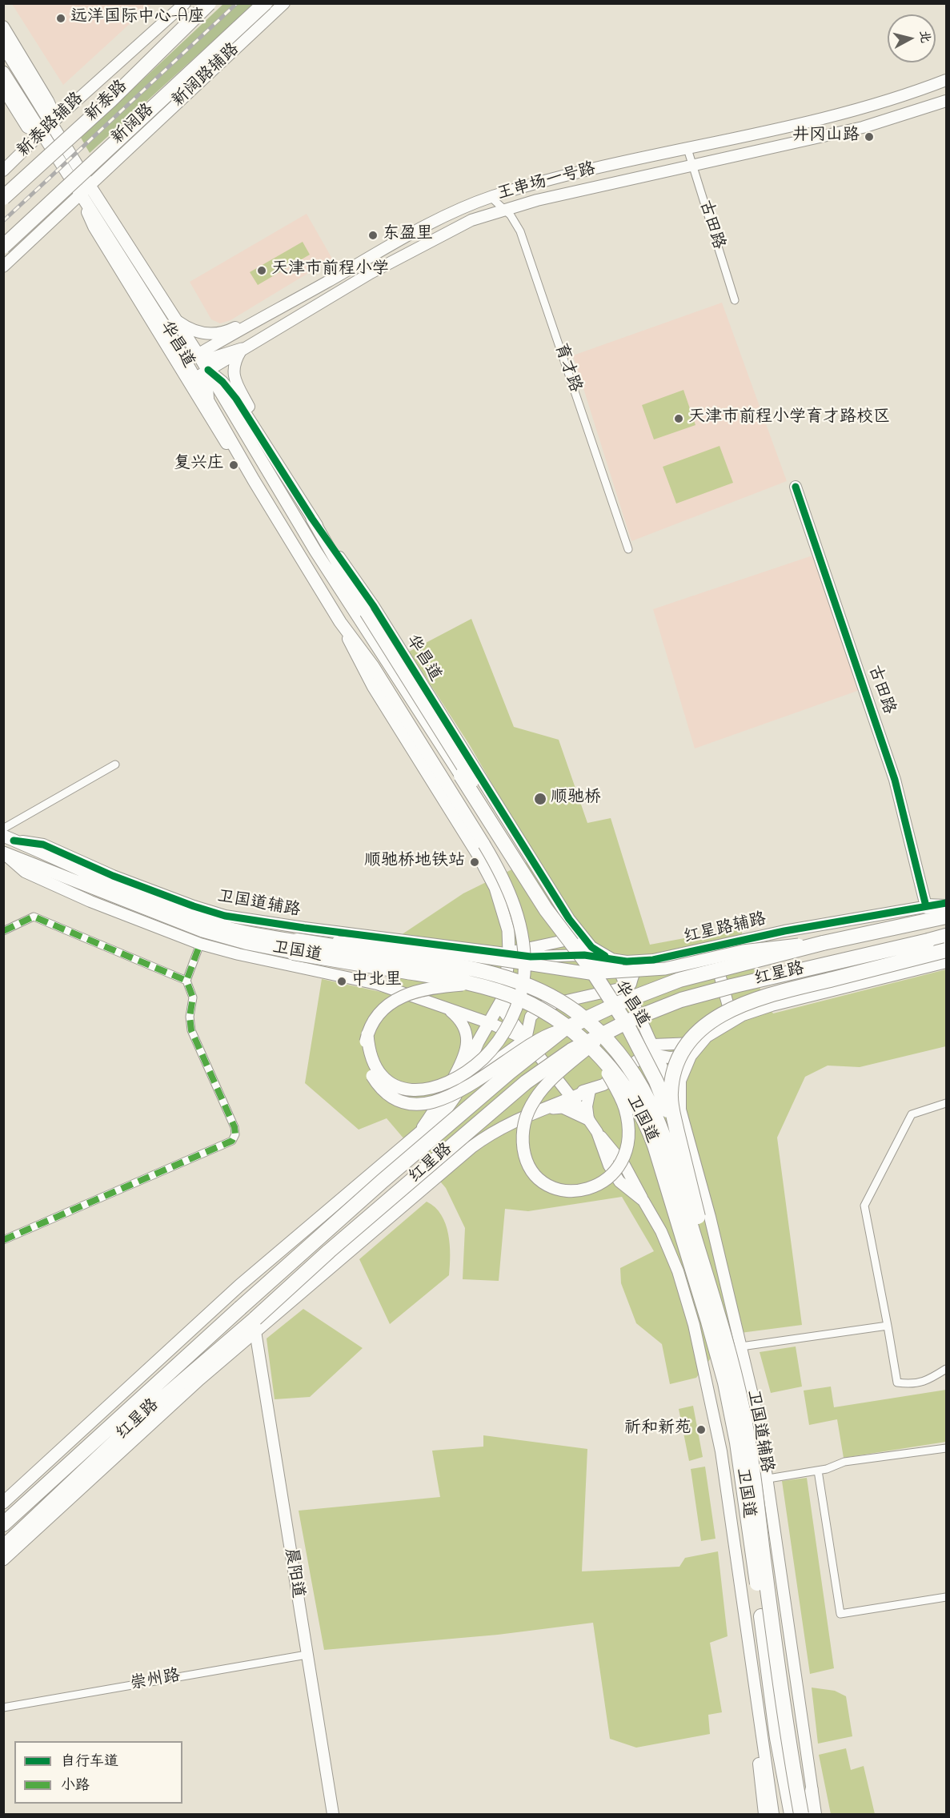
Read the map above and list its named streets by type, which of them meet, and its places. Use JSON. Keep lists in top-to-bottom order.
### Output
{
  "streets": {
    "highway": [
      "新泰路",
      "新阔路",
      "华昌道",
      "卫国道",
      "红星路"
    ],
    "street": [
      "新阔路辅路",
      "新泰路辅路",
      "王串场一号路",
      "古田路",
      "育才路",
      "卫国道辅路",
      "红星路辅路",
      "晨阳道",
      "崇州路"
    ]
  },
  "crossings": [
    ["新阔路辅路", "华昌道"],
    ["新泰路辅路", "华昌道"],
    ["王串场一号路", "古田路"],
    ["王串场一号路", "华昌道"],
    ["王串场一号路", "育才路"],
    ["古田路", "红星路辅路"],
    ["古田路", "红星路"],
    ["华昌道", "红星路辅路"],
    ["华昌道", "卫国道"],
    ["卫国道辅路", "红星路辅路"],
    ["卫国道辅路", "卫国道"],
    ["红星路辅路", "红星路"],
    ["红星路", "晨阳道"],
    ["晨阳道", "崇州路"]
  ],
  "places": [
    "远洋国际中心-A座",
    "井冈山路",
    "东盈里",
    "天津市前程小学",
    "天津市前程小学育才路校区",
    "复兴庄",
    "顺驰桥",
    "顺驰桥地铁站",
    "中北里",
    "祈和新苑"
  ],
  "legend": ["自行车道", "小路"],
  "north": "right"
}
